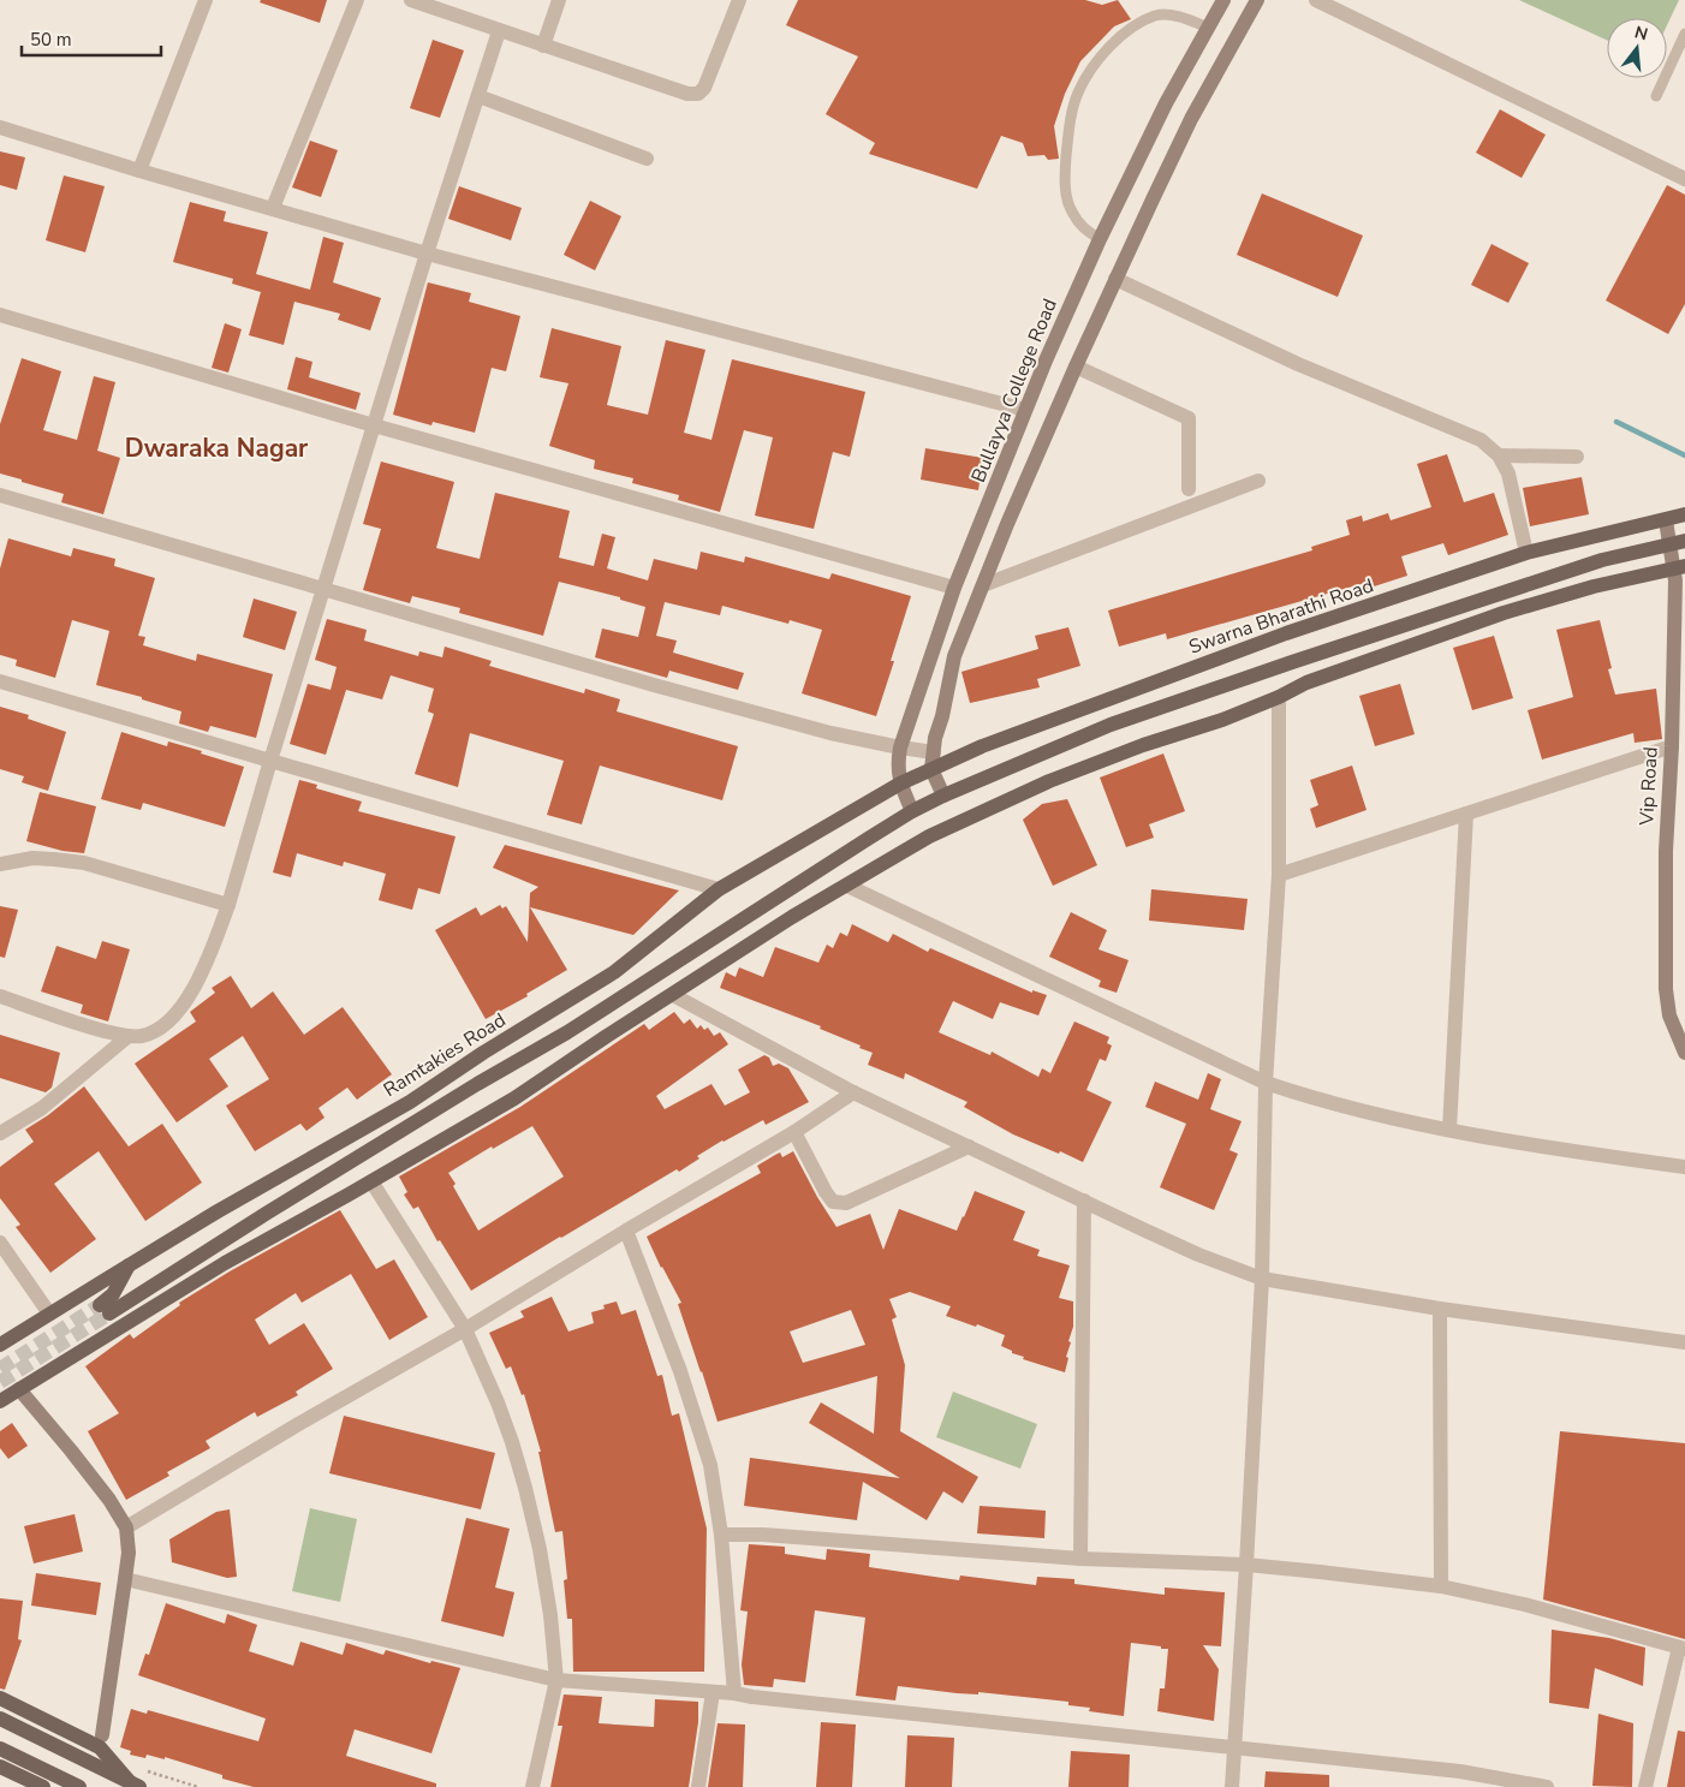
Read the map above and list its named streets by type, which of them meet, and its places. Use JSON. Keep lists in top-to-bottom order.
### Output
{
  "streets": {
    "main road": [
      "Bullayya College Road",
      "Swarna Bharathi Road",
      "Vip Road",
      "Ramtakies Road"
    ]
  },
  "crossings": [
    ["Bullayya College Road", "Swarna Bharathi Road"],
    ["Bullayya College Road", "Ramtakies Road"],
    ["Swarna Bharathi Road", "Vip Road"],
    ["Swarna Bharathi Road", "Ramtakies Road"]
  ],
  "districts": ["Dwaraka Nagar"],
  "scale_bar": "50 m",
  "north": "top"
}
